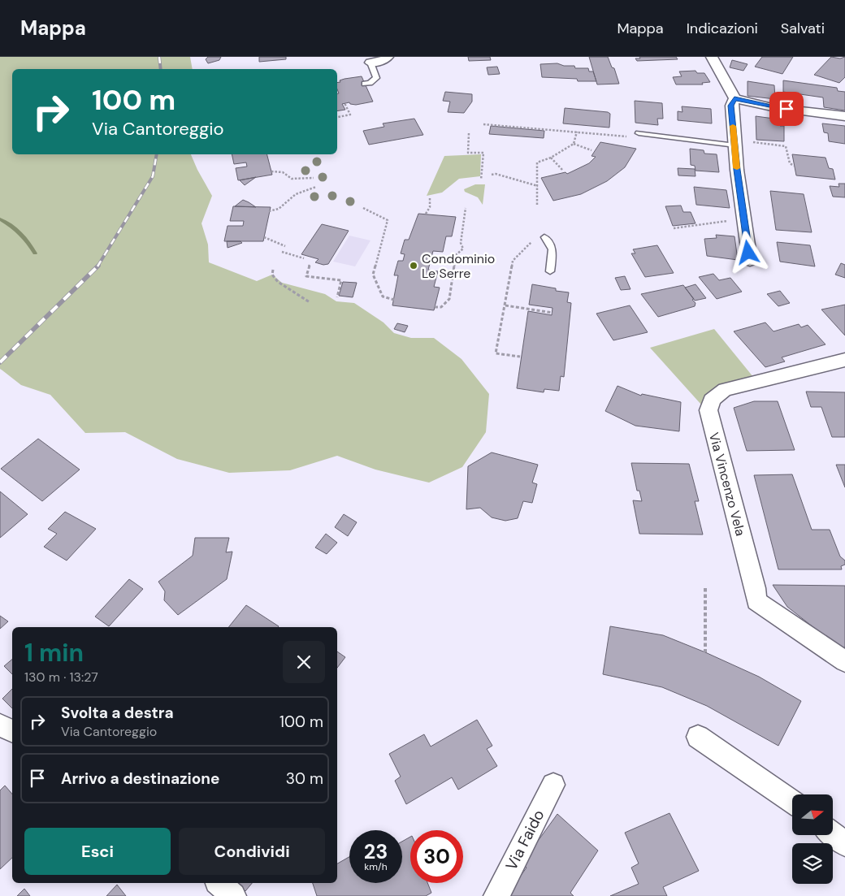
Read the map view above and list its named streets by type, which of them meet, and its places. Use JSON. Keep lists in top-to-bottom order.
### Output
{
  "streets": {
    "street": ["Via Vincenzo Vela", "Via Faido"]
  },
  "places": ["Condominio Le Serre"],
  "north": "right",
  "page": {
    "header": "Mappa",
    "nav": ["Mappa", "Indicazioni", "Salvati"],
    "turn": ["100 m", "Via Cantoreggio"],
    "heading": ["1 min", "130 m · 13:27"],
    "list": [
      {
        "name": "Svolta a destra",
        "note": "Via Cantoreggio",
        "value": "100 m"
      },
      {
        "name": "Arrivo a destinazione",
        "value": "30 m"
      }
    ],
    "buttons": ["Esci", "Condividi"],
    "speed": "23 km/h",
    "limit": "30"
  }
}
